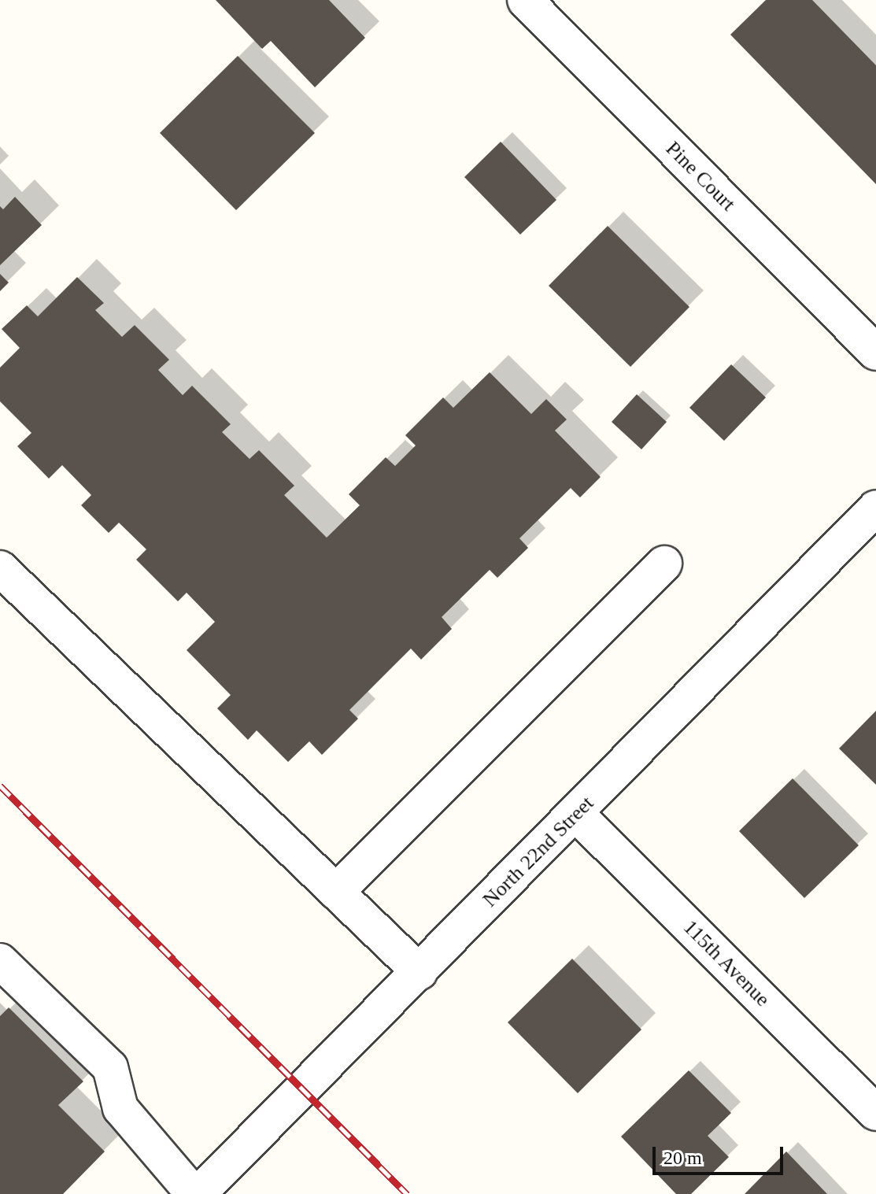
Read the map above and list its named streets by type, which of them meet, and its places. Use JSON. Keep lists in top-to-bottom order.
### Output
{
  "streets": {
    "street": ["Pine Court", "North 22nd Street", "115th Avenue"]
  },
  "crossings": [
    ["North 22nd Street", "115th Avenue"]
  ],
  "scale_bar": "20 m"
}
